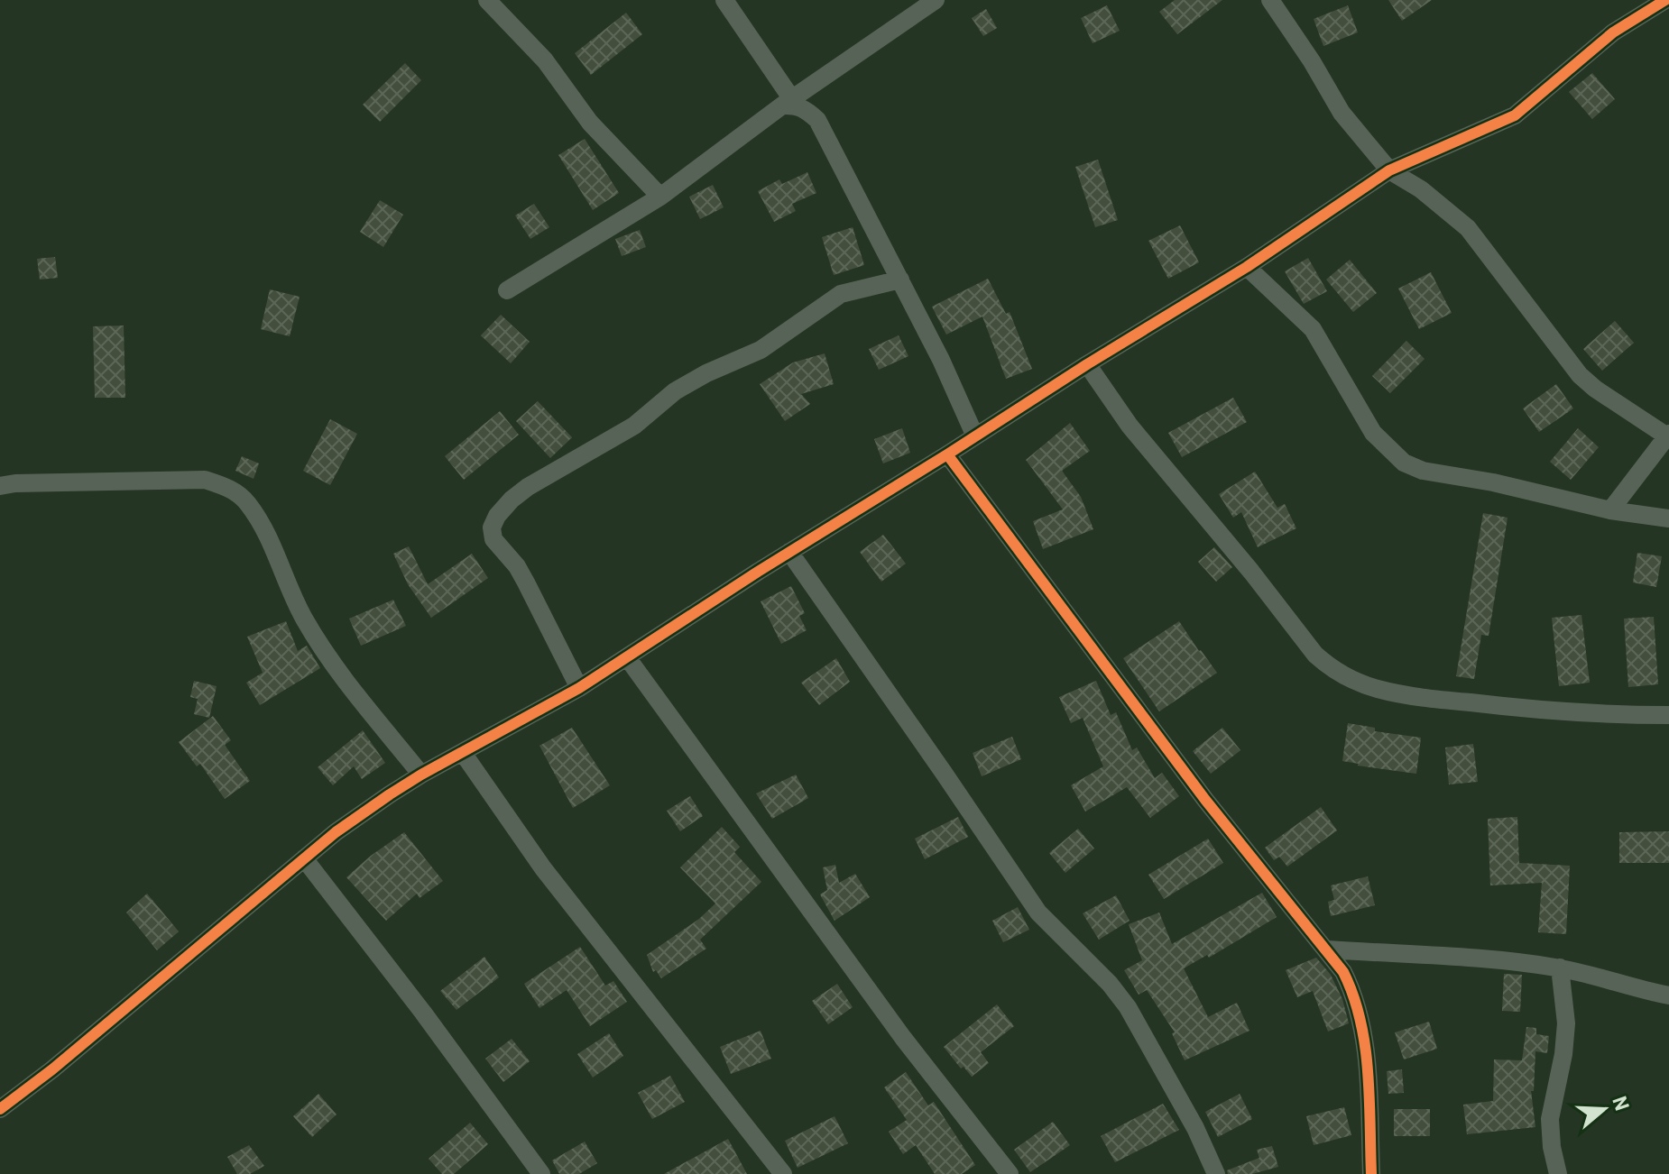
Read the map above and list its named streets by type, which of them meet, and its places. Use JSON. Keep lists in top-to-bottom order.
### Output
{
  "north": "right"
}
